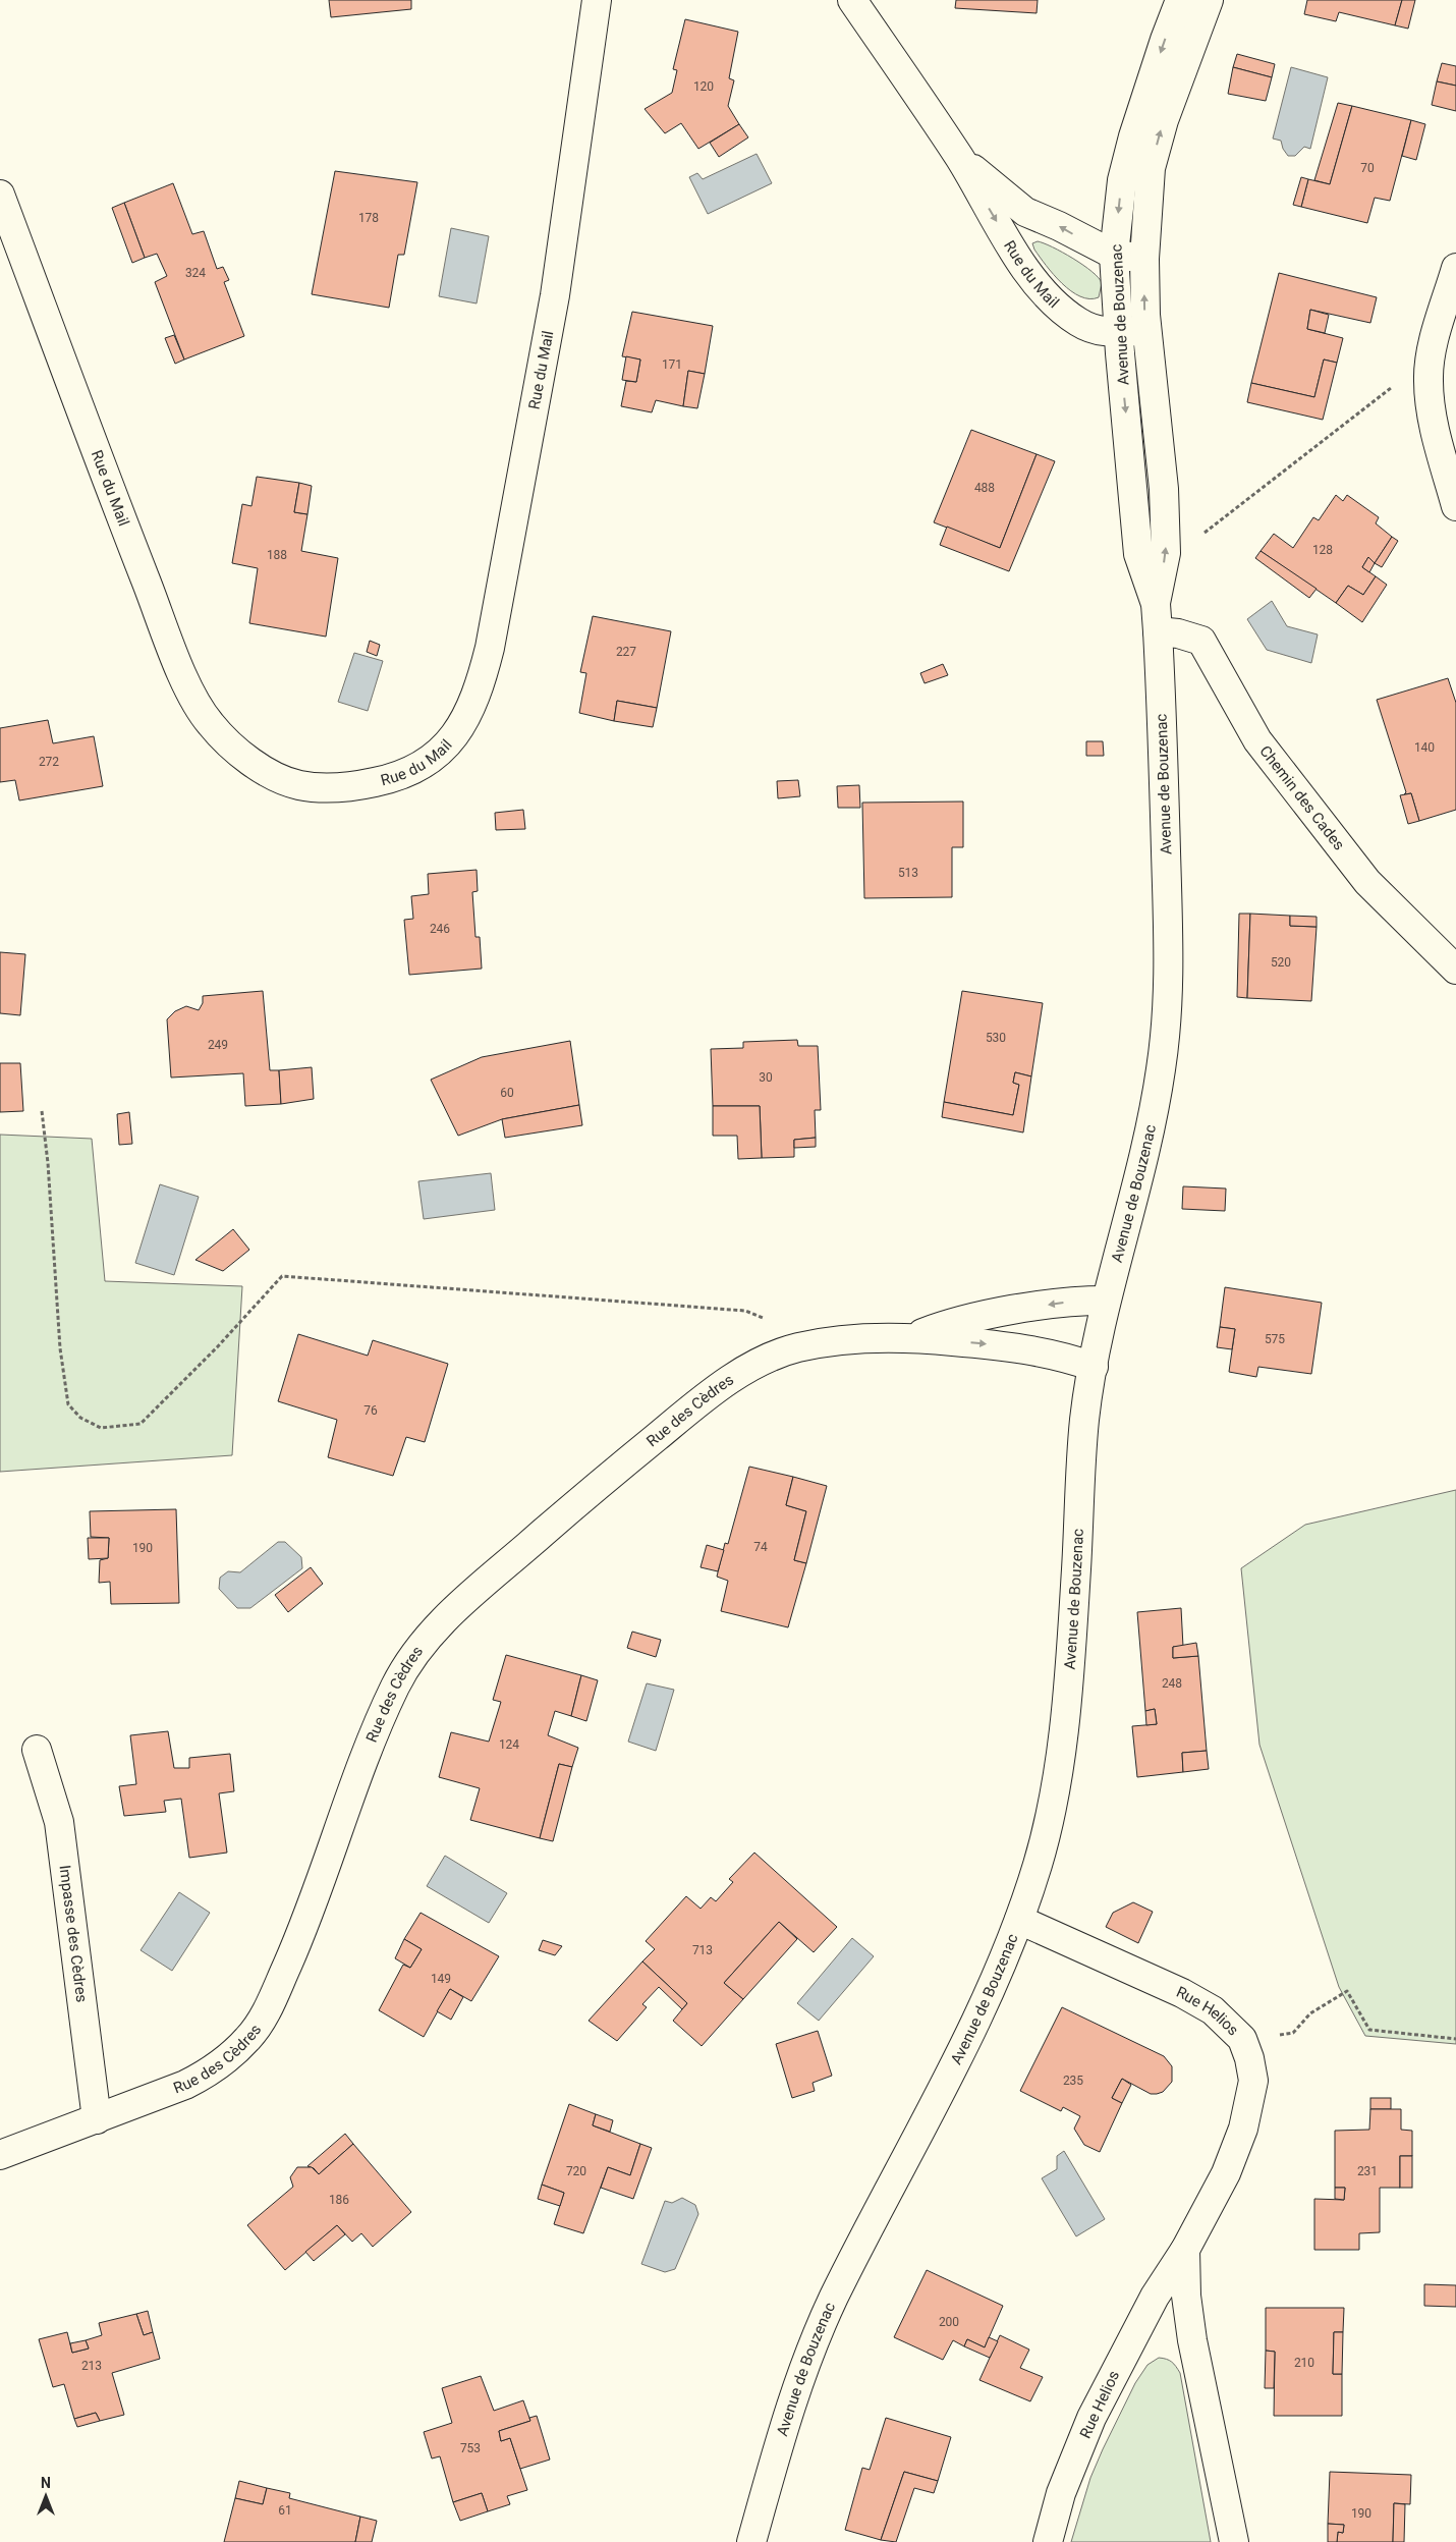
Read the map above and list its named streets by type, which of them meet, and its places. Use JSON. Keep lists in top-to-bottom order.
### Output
{
  "streets": {
    "street": [
      "Rue du Mail",
      "Avenue de Bouzenac",
      "Chemin des Cades",
      "Rue des Cèdres",
      "Impasse des Cèdres",
      "Rue Helios"
    ]
  },
  "crossings": [
    ["Rue du Mail", "Avenue de Bouzenac"],
    ["Avenue de Bouzenac", "Chemin des Cades"],
    ["Avenue de Bouzenac", "Rue des Cèdres"],
    ["Avenue de Bouzenac", "Rue Helios"],
    ["Rue des Cèdres", "Impasse des Cèdres"]
  ],
  "house_numbers": [
    "120",
    "70",
    "178",
    "324",
    "171",
    "488",
    "128",
    "188",
    "227",
    "140",
    "272",
    "513",
    "246",
    "520",
    "530",
    "249",
    "30",
    "60",
    "575",
    "76",
    "74",
    "190",
    "248",
    "124",
    "713",
    "149",
    "235",
    "720",
    "231",
    "186",
    "200",
    "210",
    "213",
    "753",
    "61",
    "190"
  ],
  "north": "top"
}
